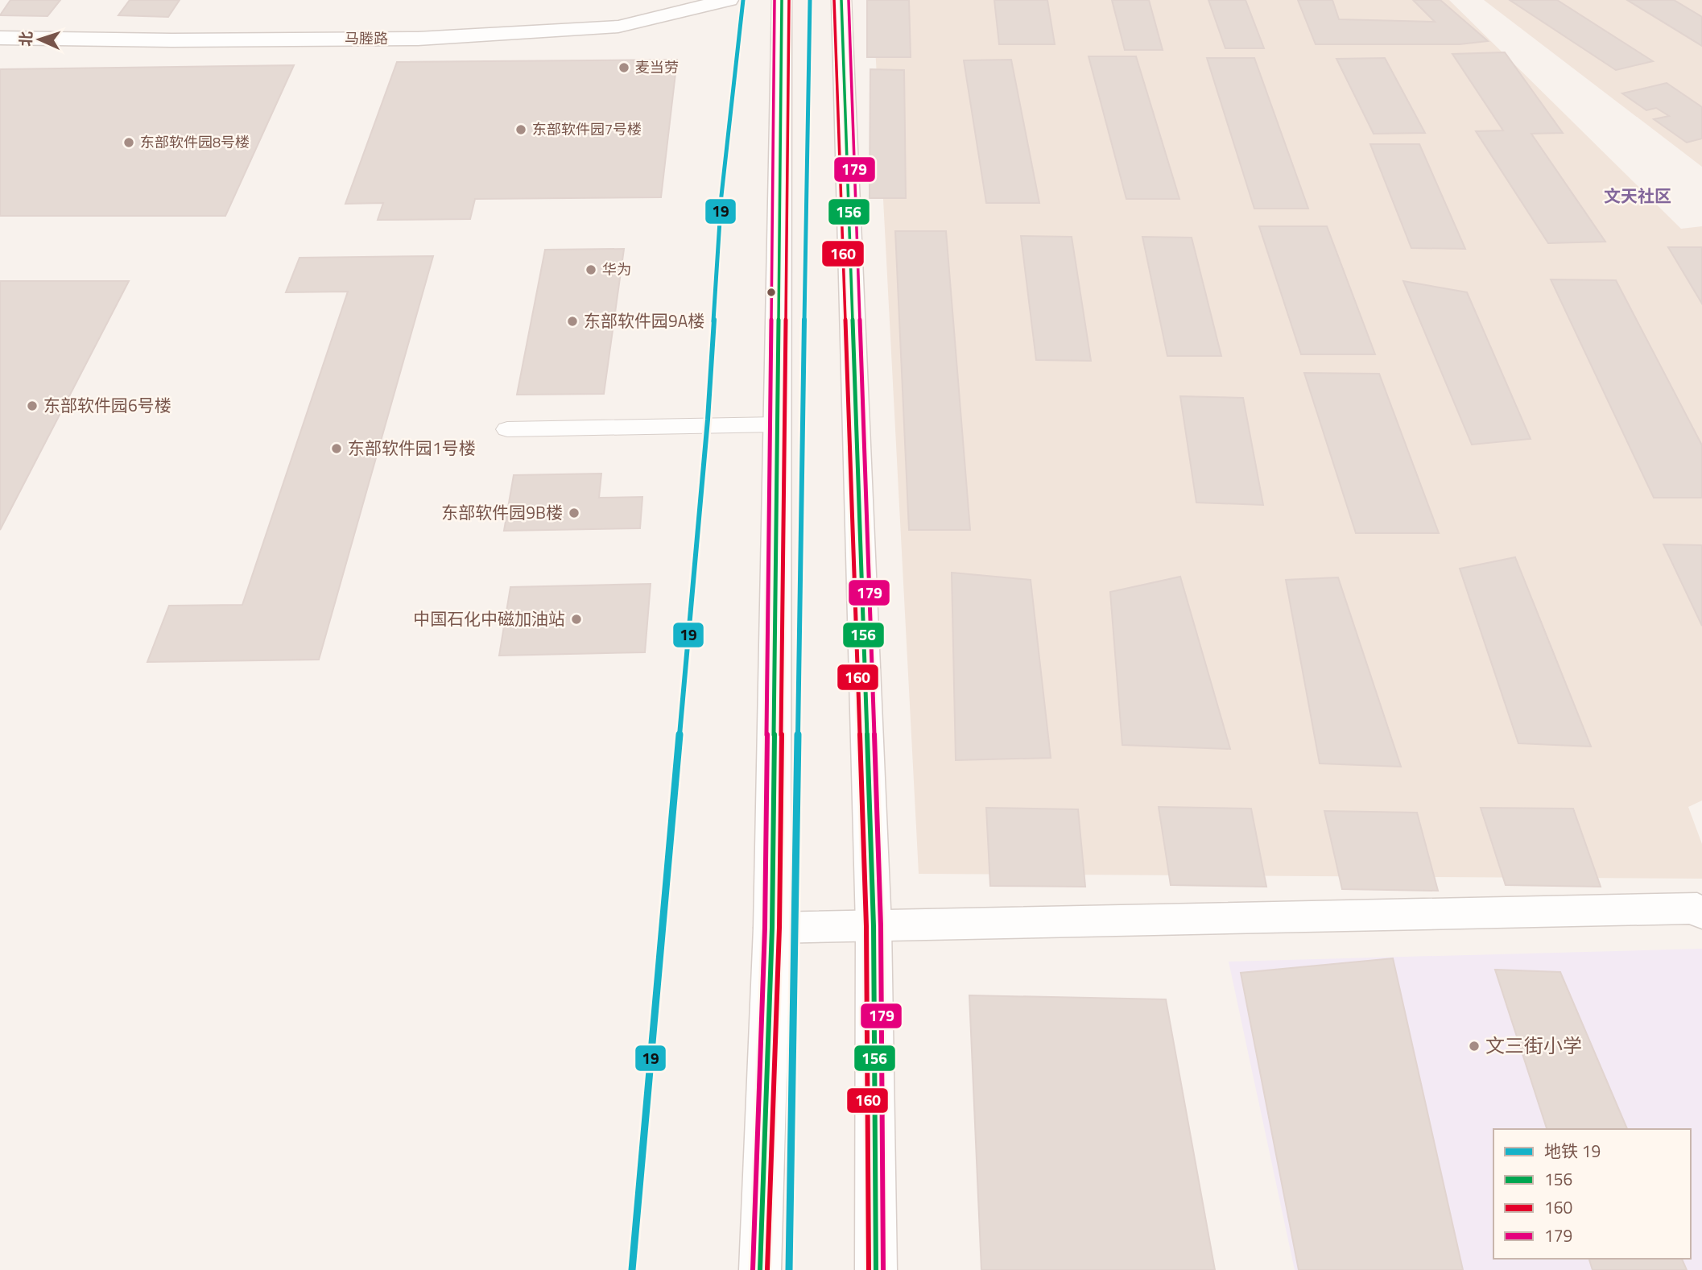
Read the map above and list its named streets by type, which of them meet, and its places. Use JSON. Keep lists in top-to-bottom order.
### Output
{
  "streets": {
    "main road": ["马塍路"]
  },
  "districts": ["文天社区"],
  "places": [
    "麦当劳",
    "东部软件园7号楼",
    "东部软件园8号楼",
    "华为",
    "东部软件园9A楼",
    "东部软件园6号楼",
    "东部软件园1号楼",
    "东部软件园9B楼",
    "中国石化中磁加油站",
    "文三街小学"
  ],
  "lines": [
    "metro line 19",
    "transit line 156",
    "transit line 160",
    "transit line 179"
  ],
  "legend": [
    "地铁 19",
    "156",
    "160",
    "179"
  ],
  "north": "left"
}
